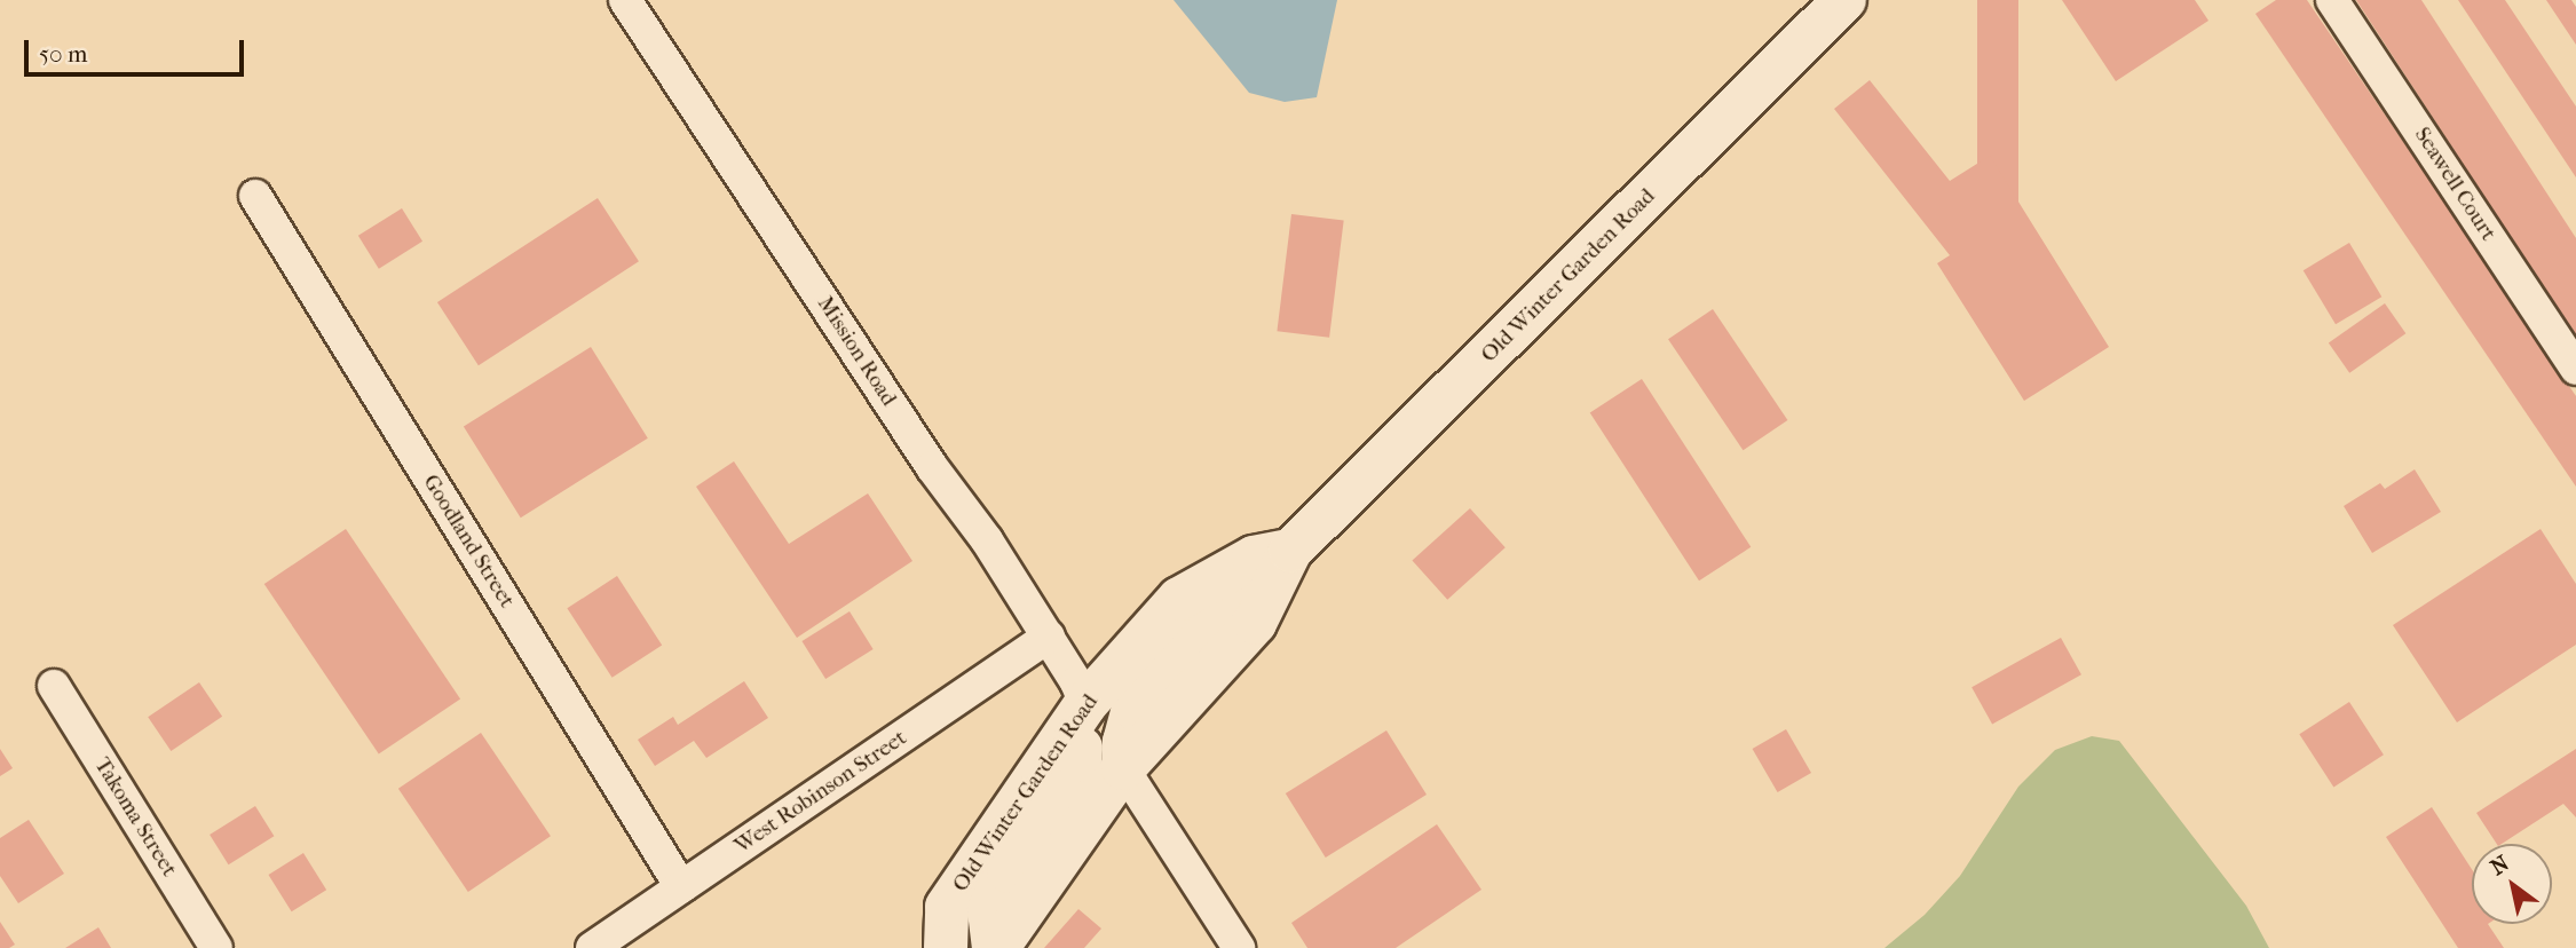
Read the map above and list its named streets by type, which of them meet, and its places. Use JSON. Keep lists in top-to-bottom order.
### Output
{
  "streets": {
    "main road": ["Old Winter Garden Road"],
    "street": [
      "Seawell Court",
      "Mission Road",
      "Goodland Street",
      "West Robinson Street",
      "Takoma Street"
    ]
  },
  "crossings": [
    ["Old Winter Garden Road", "Mission Road"],
    ["Mission Road", "West Robinson Street"],
    ["Goodland Street", "West Robinson Street"]
  ],
  "scale_bar": "50 m",
  "north": "top left"
}
